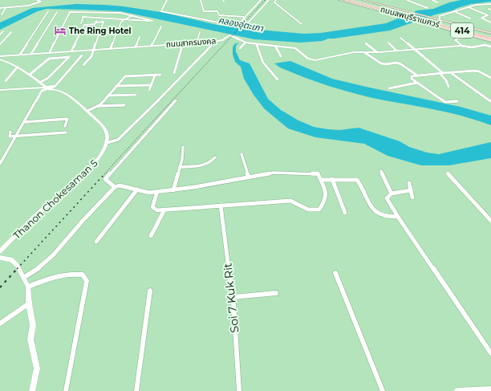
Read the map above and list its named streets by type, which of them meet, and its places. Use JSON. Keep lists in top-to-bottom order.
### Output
{
  "streets": {
    "main road": ["ถนนลพบุรีราเมศวร์", "414"],
    "street": ["ถนนสาครมงคล", "Thanon Chokesaman 5", "Soi 7 Kuk Rit"]
  },
  "crossings": [
    ["ถนนลพบุรีราเมศวร์", "414"]
  ],
  "water": ["คลองอุ่ตะเภา"],
  "places": {
    "hotel": ["The Ring Hotel"]
  }
}
